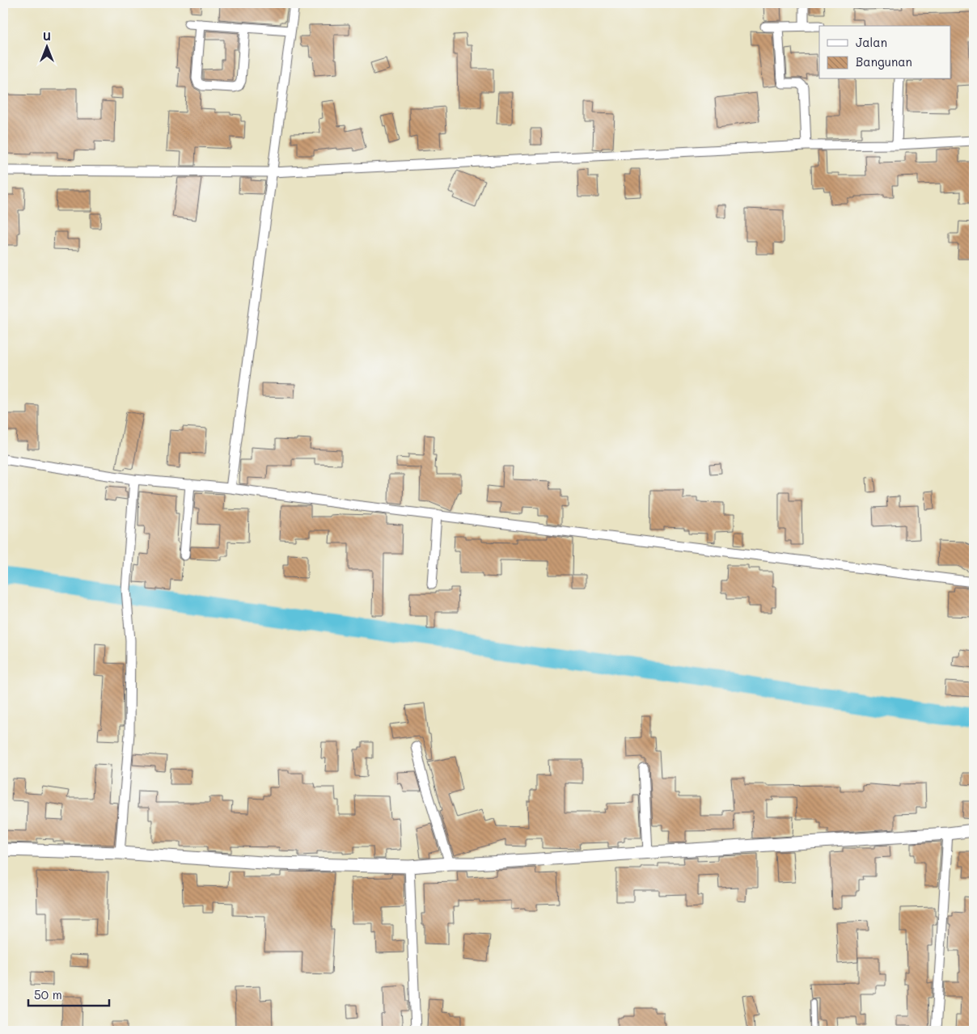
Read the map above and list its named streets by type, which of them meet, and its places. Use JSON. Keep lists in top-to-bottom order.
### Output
{
  "legend": ["Jalan", "Bangunan"],
  "scale_bar": "50 m",
  "north": "top"
}
